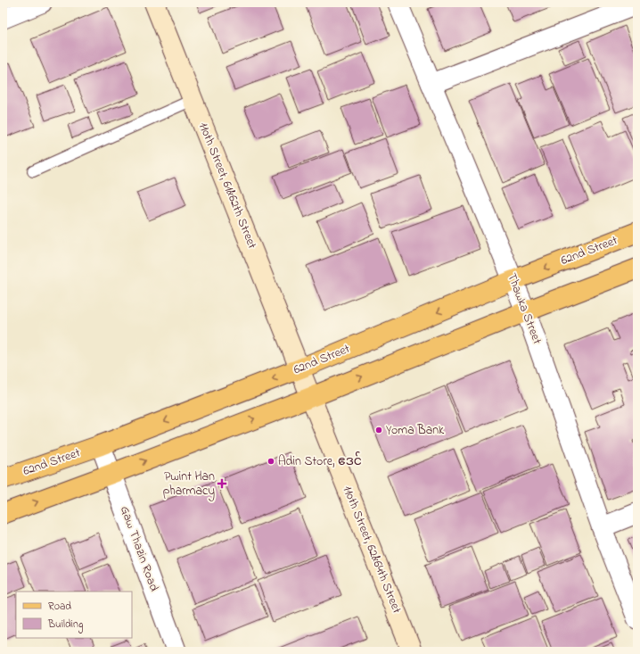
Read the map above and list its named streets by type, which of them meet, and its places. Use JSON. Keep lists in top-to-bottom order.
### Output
{
  "streets": {
    "main road": ["110th Street, 61&62th Street", "62nd Street", "110th Street, 62&64th Street"],
    "street": ["Thawka Street", "Gaw Thazin Road"]
  },
  "crossings": [
    ["110th Street, 61&62th Street", "62nd Street"],
    ["110th Street, 61&62th Street", "110th Street, 62&64th Street"],
    ["62nd Street", "Thawka Street"],
    ["62nd Street", "Gaw Thazin Road"],
    ["62nd Street", "110th Street, 62&64th Street"]
  ],
  "places": {
    "other": ["Yoma Bank", "Adin Store, ဧဒင်"],
    "health": ["Pwint Han pharmacy"]
  },
  "legend": ["Road", "Building"]
}
